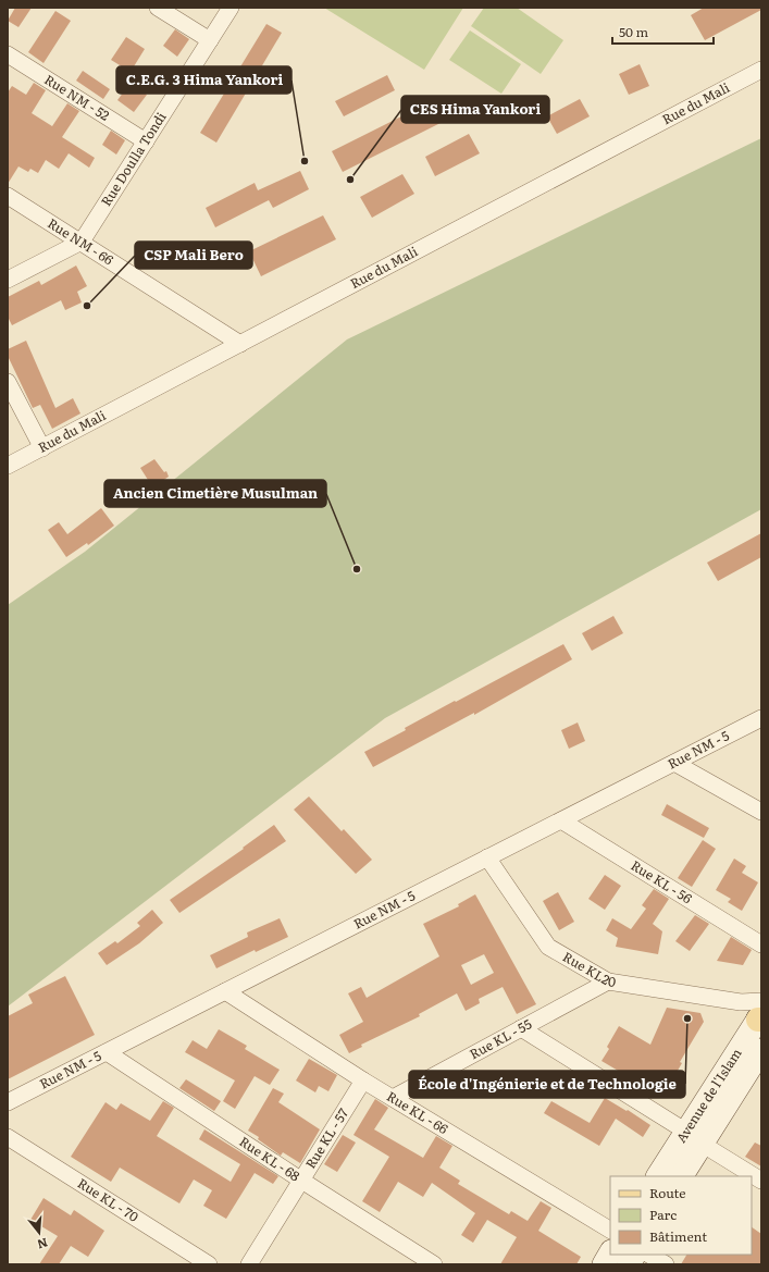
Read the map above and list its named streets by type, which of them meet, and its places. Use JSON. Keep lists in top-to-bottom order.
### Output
{
  "streets": {
    "main road": ["Avenue de l'Islam"],
    "street": [
      "Rue NM - 52",
      "Rue du Mali",
      "Rue Doulla Tondi",
      "Rue NM - 66",
      "Rue NM - 5",
      "Rue KL - 56",
      "Rue KL20",
      "Rue KL - 55",
      "Rue KL - 66",
      "Rue KL - 57",
      "Rue KL - 68",
      "Rue KL - 70"
    ]
  },
  "crossings": [
    ["Rue NM - 52", "Rue Doulla Tondi"],
    ["Rue du Mali", "Rue NM - 66"],
    ["Rue Doulla Tondi", "Rue NM - 66"],
    ["Rue NM - 5", "Rue KL - 56"],
    ["Rue NM - 5", "Rue KL20"],
    ["Rue NM - 5", "Rue KL - 66"],
    ["Rue NM - 5", "Rue KL - 68"],
    ["Rue KL20", "Rue KL - 55"],
    ["Rue KL20", "Avenue de l'Islam"],
    ["Rue KL - 55", "Rue KL - 66"],
    ["Rue KL - 66", "Rue KL - 57"],
    ["Rue KL - 57", "Rue KL - 68"]
  ],
  "places": [
    "C.E.G. 3 Hima Yankori",
    "CES Hima Yankori",
    "CSP Mali Bero",
    "Ancien Cimetière Musulman",
    "École d'Ingénierie et de Technologie"
  ],
  "legend": ["Route", "Parc", "Bâtiment"],
  "scale_bar": "50 m",
  "north": "bottom"
}
